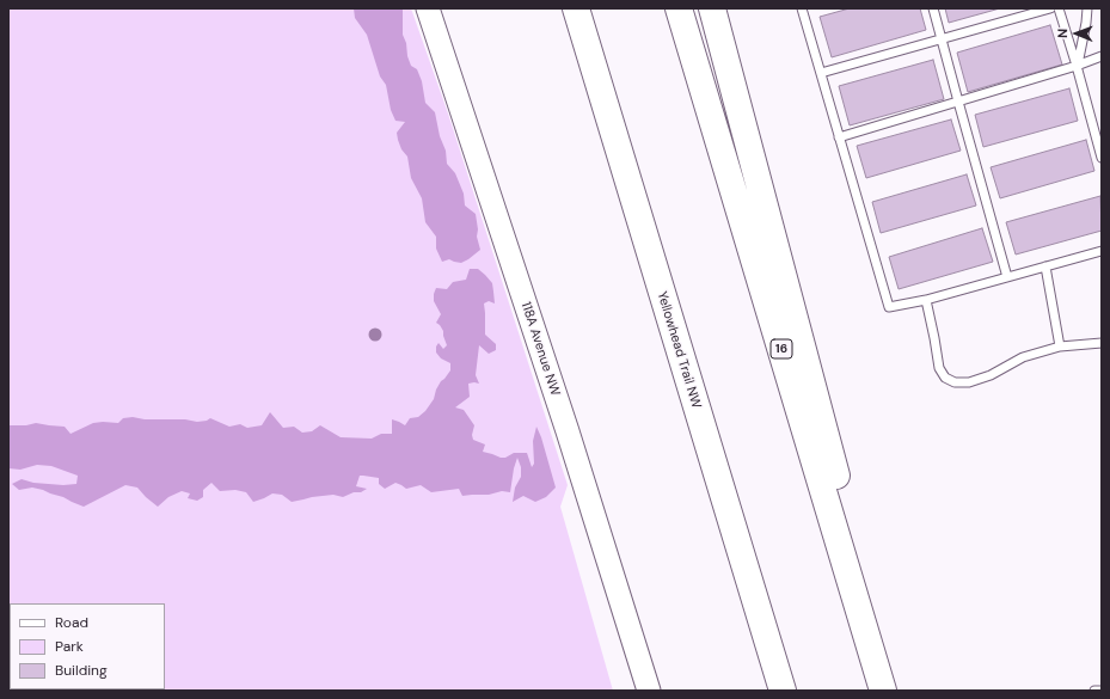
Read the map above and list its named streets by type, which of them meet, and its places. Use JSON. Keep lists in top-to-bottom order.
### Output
{
  "streets": {
    "highway": ["16", "Yellowhead Trail NW"],
    "street": ["118A Avenue NW"]
  },
  "legend": ["Road", "Park", "Building"],
  "north": "left"
}
